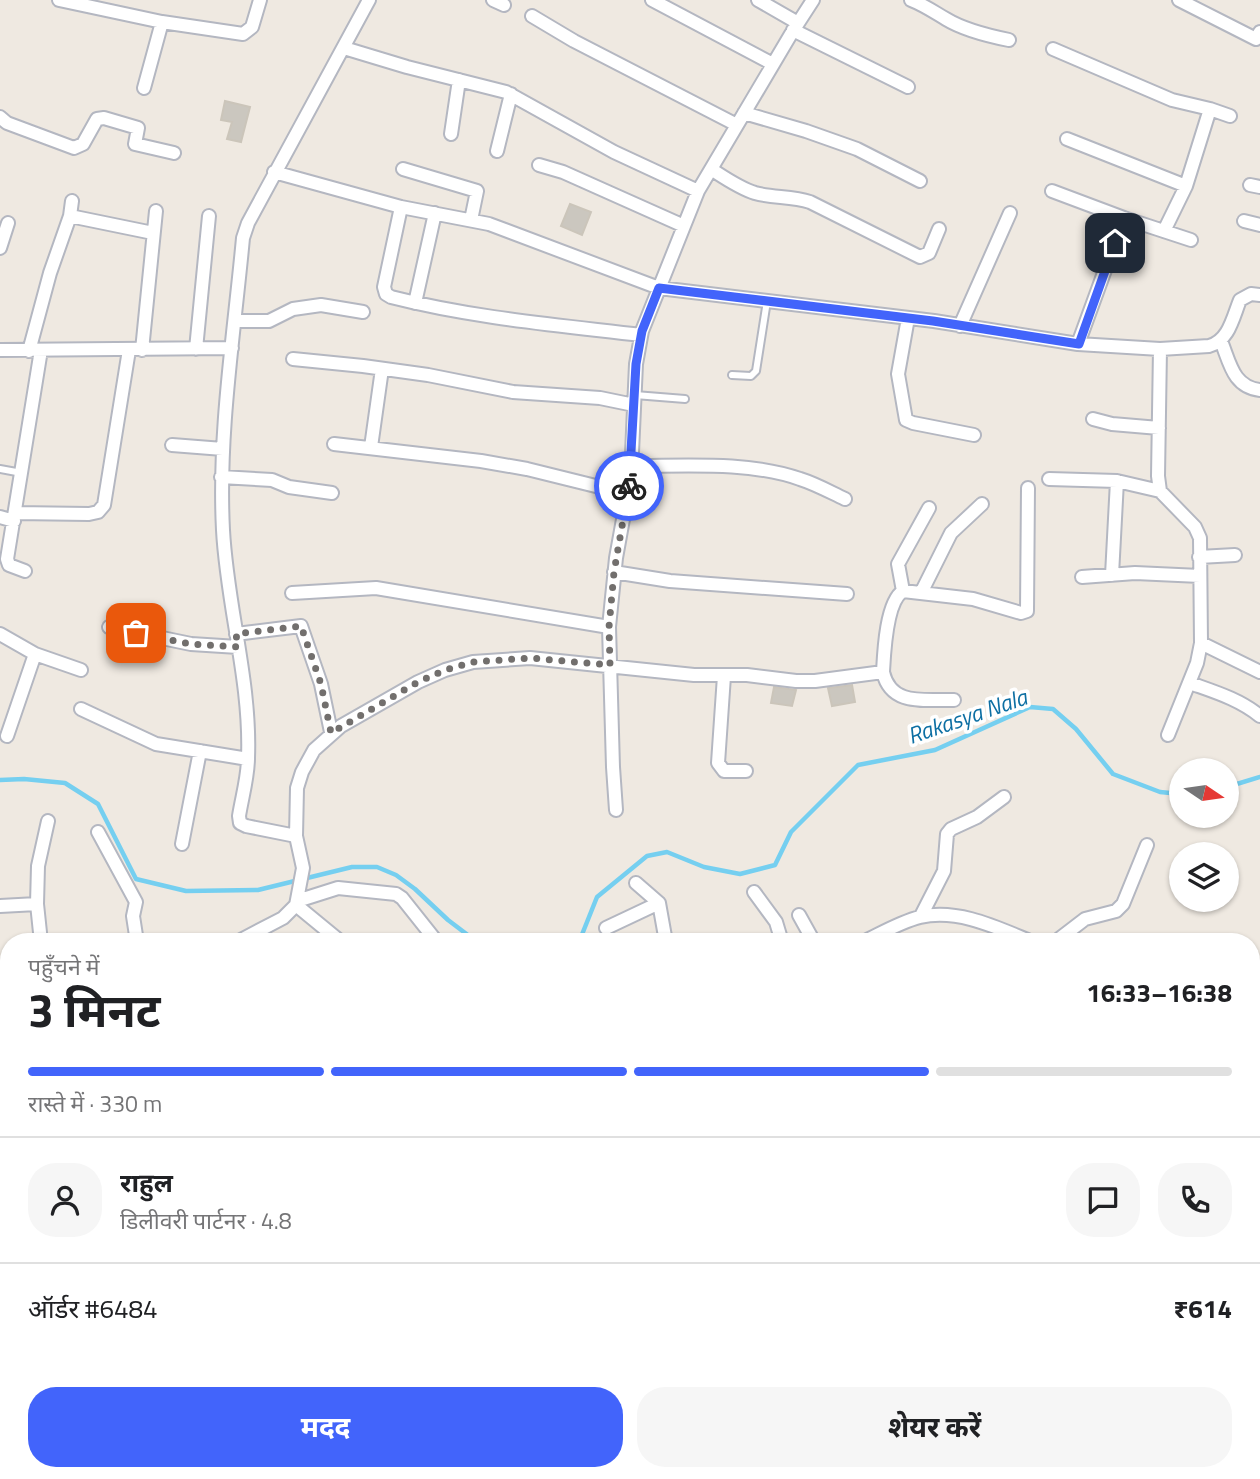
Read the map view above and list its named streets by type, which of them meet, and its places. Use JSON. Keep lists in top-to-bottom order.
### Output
{
  "water": ["Rakasya Nala"],
  "north": "right",
  "page": {
    "heading": ["3 मिनट", "पहुँचने में", "16:33–16:38"],
    "panel": [
      "राहुल",
      "डिलीवरी पार्टनर · 4.8",
      "ऑर्डर #6484",
      "₹614"
    ],
    "bar": "रास्ते में · 330 m",
    "buttons": ["मदद", "शेयर करें"]
  }
}
